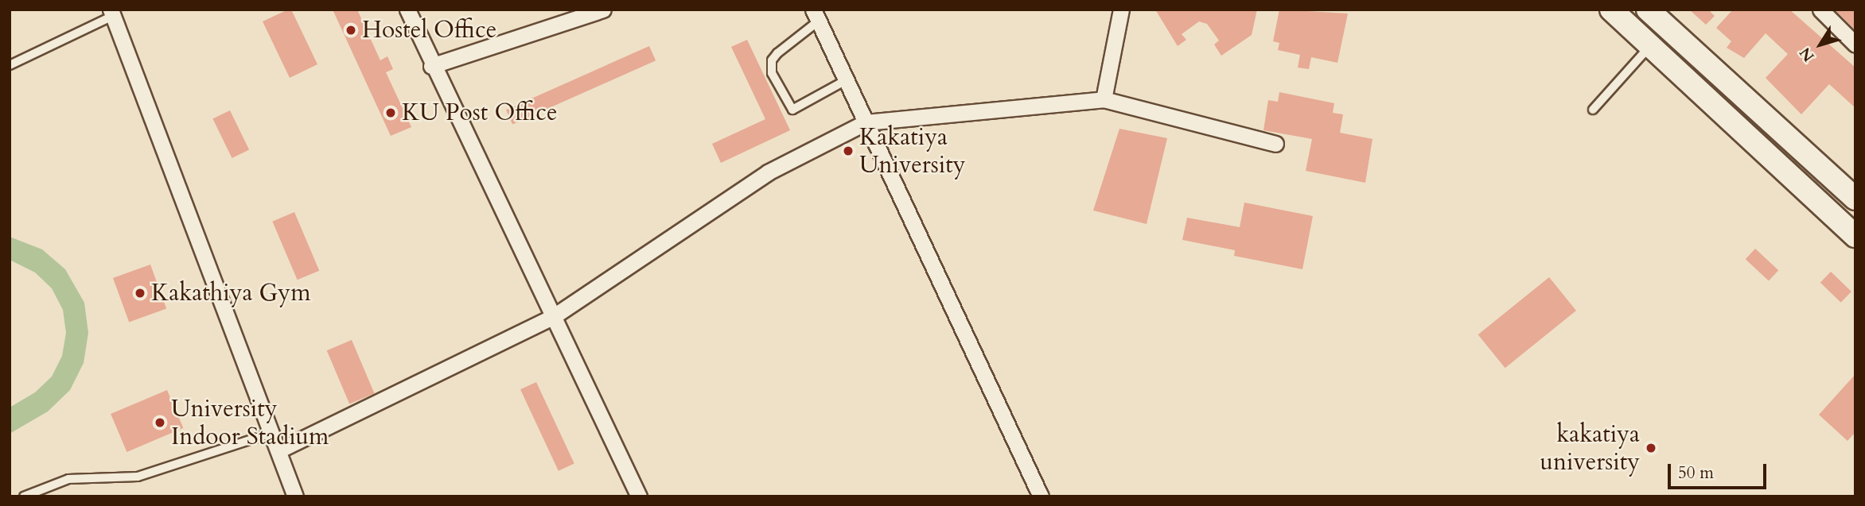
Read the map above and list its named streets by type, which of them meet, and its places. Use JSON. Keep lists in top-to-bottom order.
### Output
{
  "places": [
    "Hostel Office",
    "KU Post Office",
    "Kakatiya University",
    "Kakathiya Gym",
    "University Indoor Stadium",
    "kakatiya university"
  ],
  "scale_bar": "50 m",
  "north": "bottom left"
}
